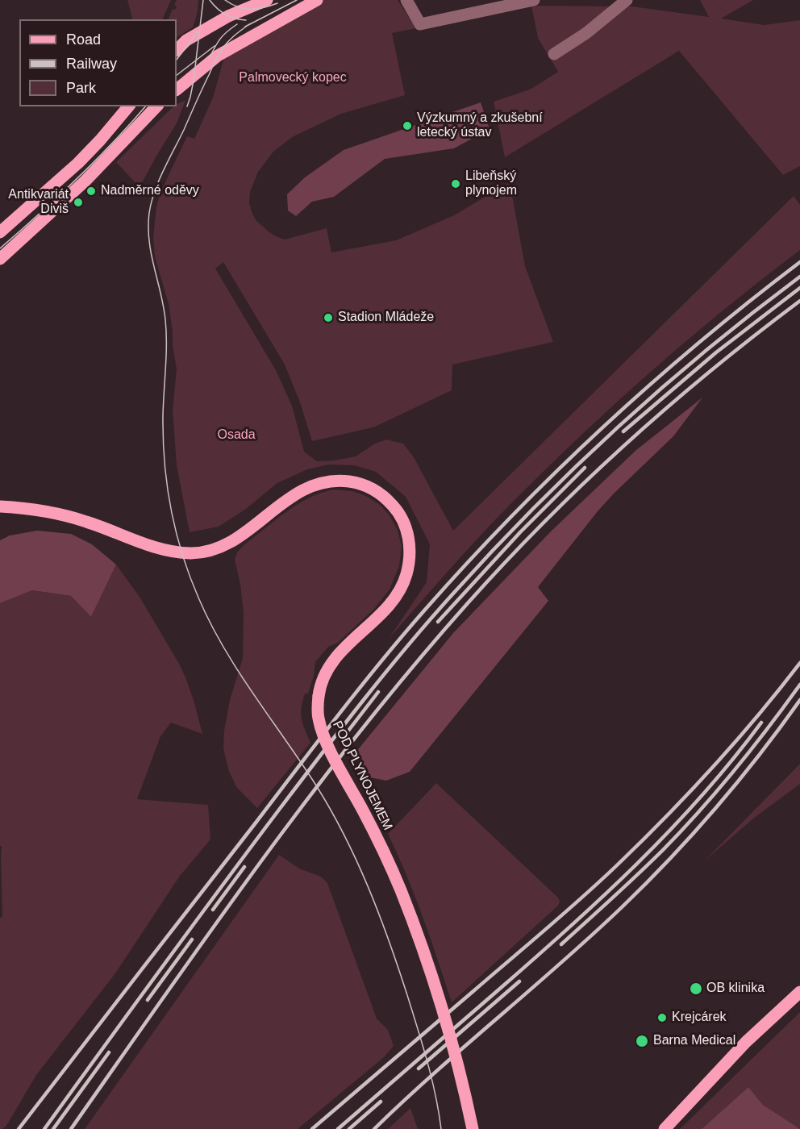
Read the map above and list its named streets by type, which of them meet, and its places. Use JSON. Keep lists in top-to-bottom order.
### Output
{
  "streets": {
    "main road": ["POD PLYNOJEMEM"]
  },
  "parks": ["Palmovecký kopec", "Osada"],
  "places": [
    "Výzkumný a zkušební letecký ústav",
    "Libeňský plynojem",
    "Nadměrné oděvy",
    "Antikvariát Diviš",
    "Stadion Mládeže",
    "OB klinika",
    "Krejcárek",
    "Barna Medical"
  ],
  "legend": ["Road", "Railway", "Park"]
}
